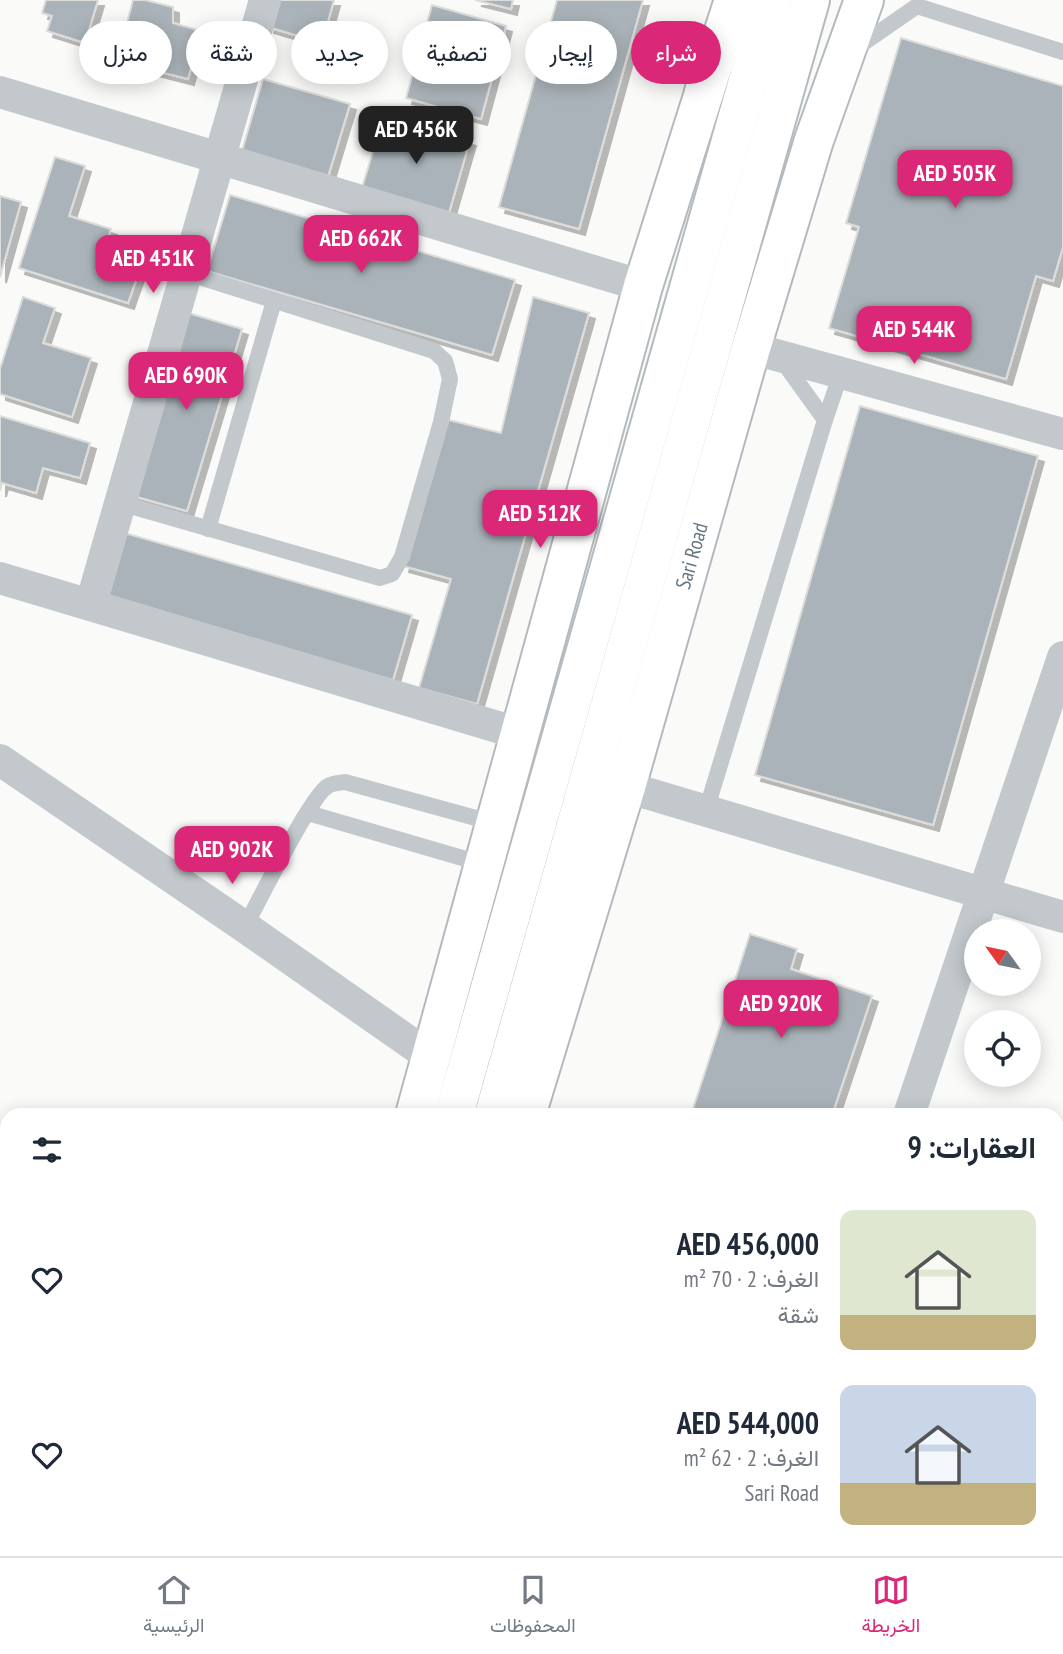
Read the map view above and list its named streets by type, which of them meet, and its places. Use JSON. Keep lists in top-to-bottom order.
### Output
{
  "streets": {
    "main road": ["Sari Road"]
  },
  "north": "top left",
  "page": {
    "chip": [
      "شراء",
      "إيجار",
      "تصفية",
      "جديد",
      "شقة",
      "منزل"
    ],
    "price": [
      "AED 456K",
      "AED 505K",
      "AED 662K",
      "AED 451K",
      "AED 544K",
      "AED 690K",
      "AED 512K",
      "AED 902K",
      "AED 920K"
    ],
    "heading": "العقارات: 9",
    "list": [
      {
        "name": "AED 456,000",
        "note": "الغرف: 2 · 70 m² · شقة"
      },
      {
        "name": "AED 544,000",
        "note": "الغرف: 2 · 62 m² · Sari Road"
      }
    ],
    "tabs": ["الخريطة", "المحفوظات", "الرئيسية"]
  }
}
